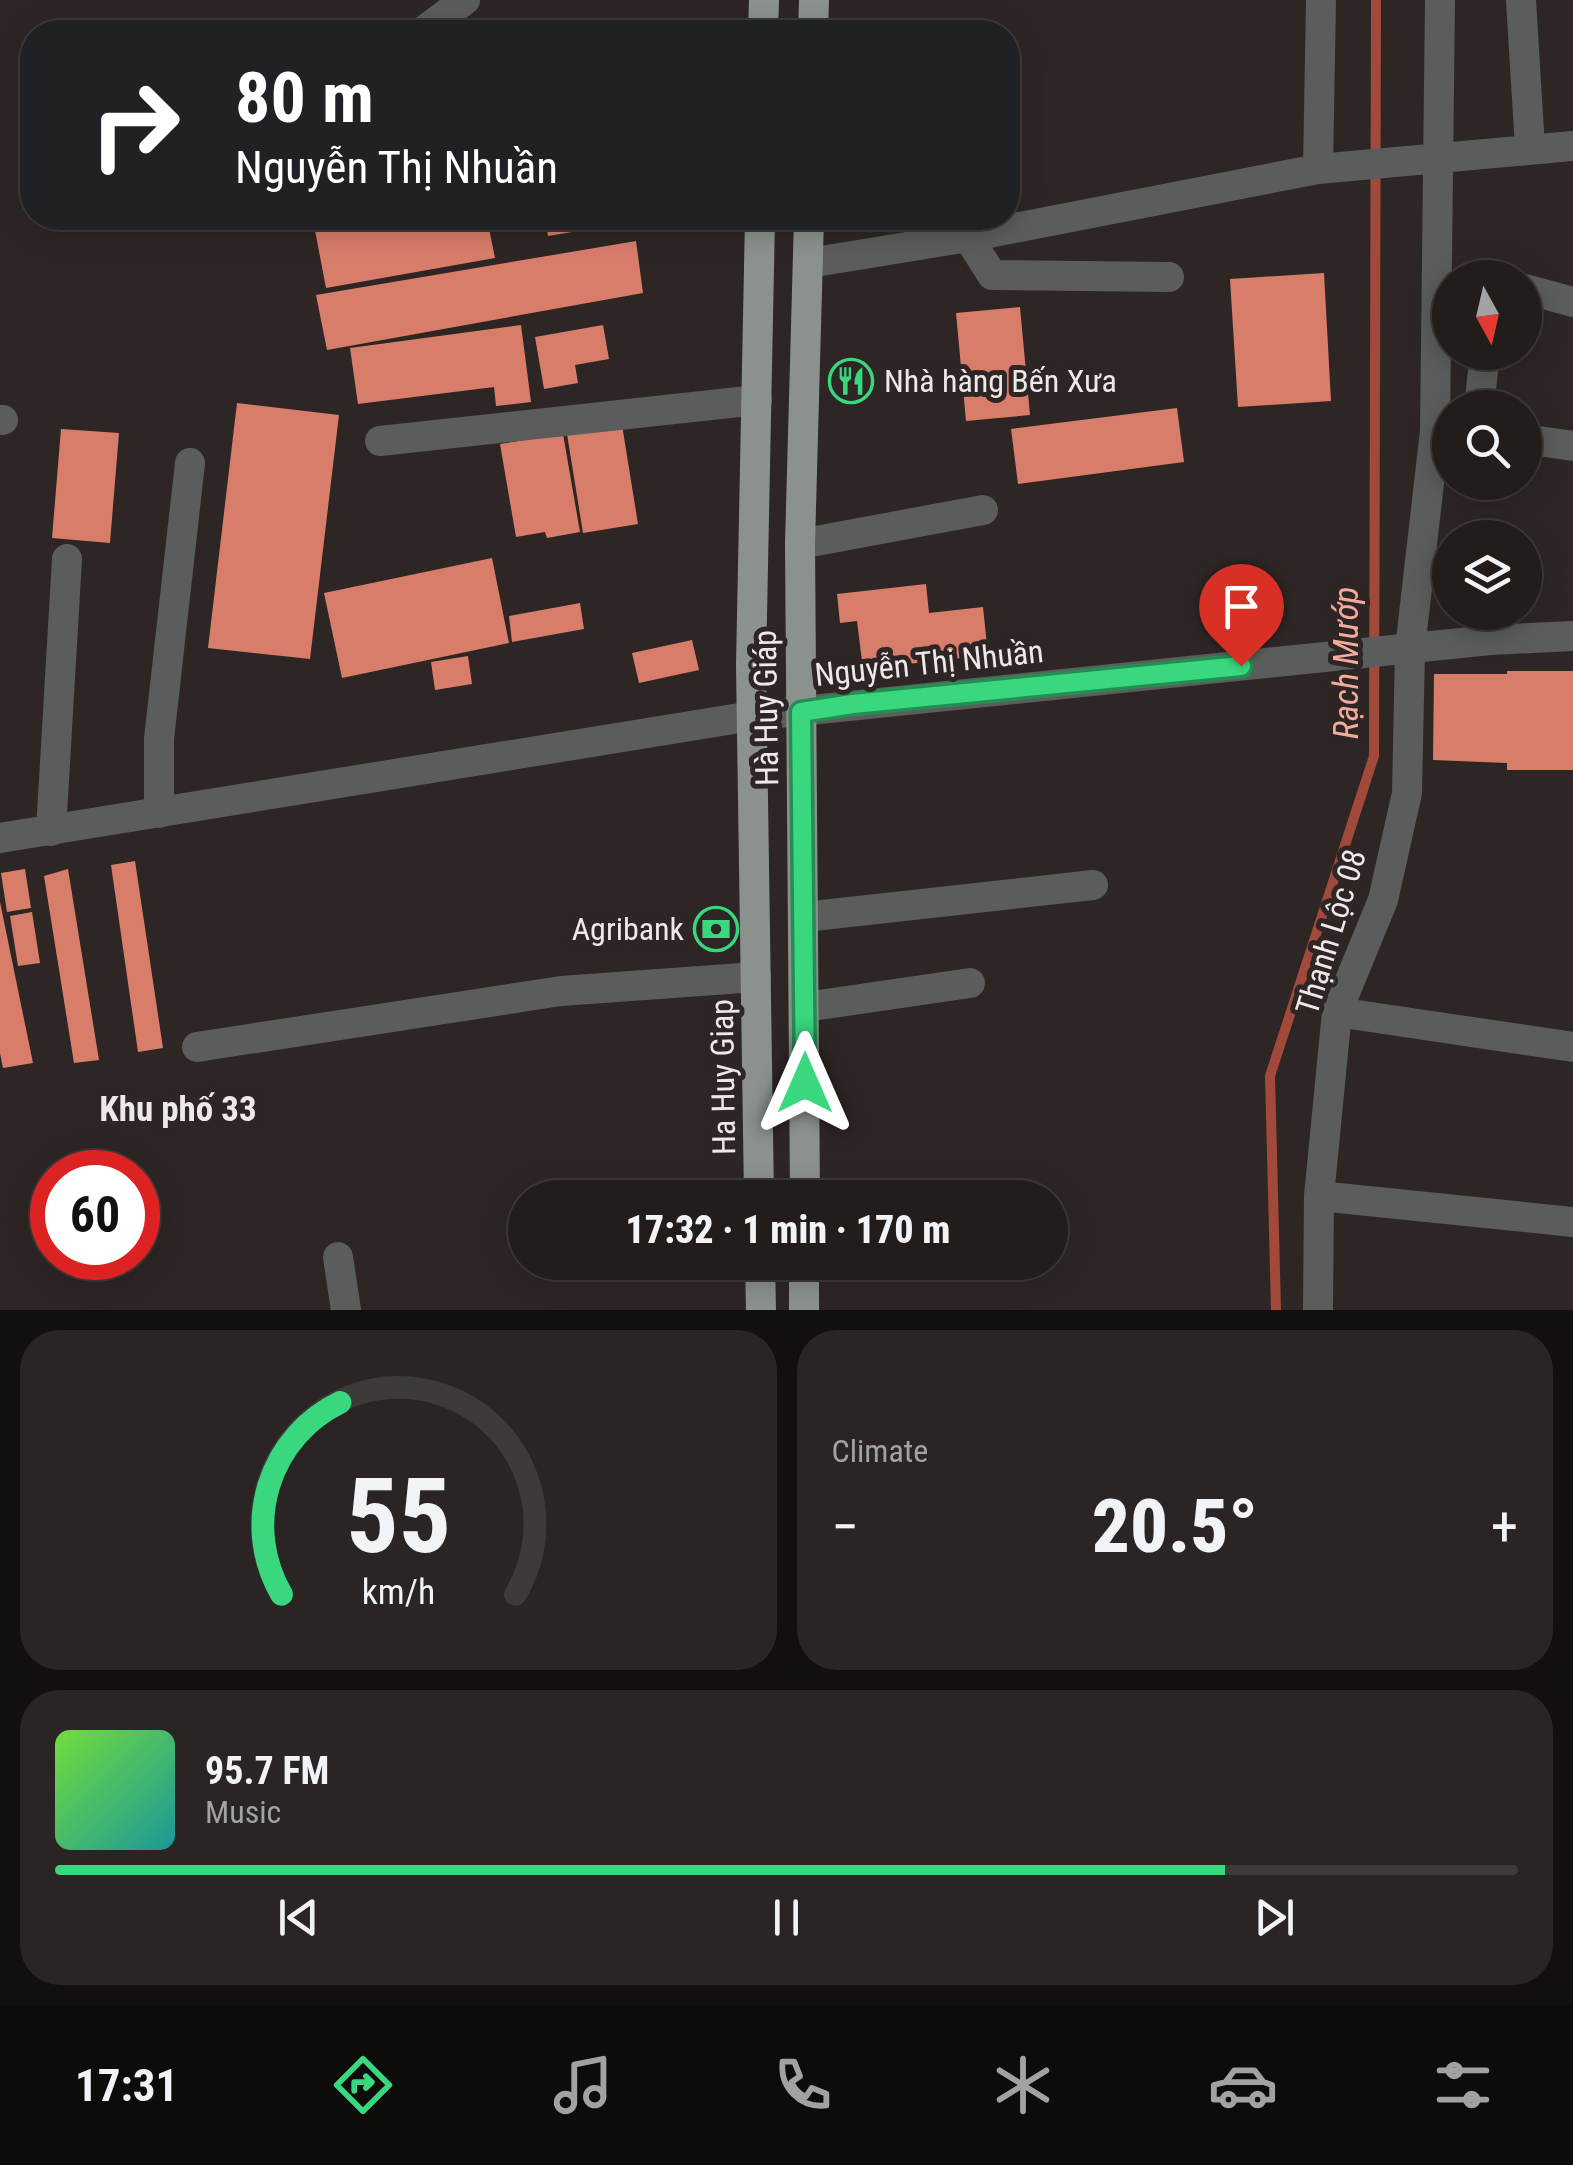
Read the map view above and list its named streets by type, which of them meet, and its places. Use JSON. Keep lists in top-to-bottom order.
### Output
{
  "streets": {
    "main road": ["Hà Huy Giáp", "Ha Huy Giap"],
    "street": ["Nguyễn Thị Nhuần", "Thạnh Lộc 08"]
  },
  "crossings": [
    ["Nguyễn Thị Nhuần", "Hà Huy Giáp"],
    ["Nguyễn Thị Nhuần", "Thạnh Lộc 08"],
    ["Nguyễn Thị Nhuần", "Ha Huy Giap"],
    ["Hà Huy Giáp", "Ha Huy Giap"]
  ],
  "districts": ["Khu phố 33"],
  "water": ["Rạch Mướp"],
  "places": {
    "restaurant": ["Nhà hàng Bến Xưa"],
    "bank": ["Agribank"]
  },
  "north": "bottom",
  "page": {
    "turn": ["80 m", "Nguyễn Thị Nhuần"],
    "limit": "60",
    "trip": "17:32 · 1 min · 170 m",
    "tile": "Climate",
    "heat": ["−", "20.5°", "+"],
    "song": ["95.7 FM", "Music"],
    "tabs": "17:31",
    "gauge": ["55", "km/h"]
  }
}
